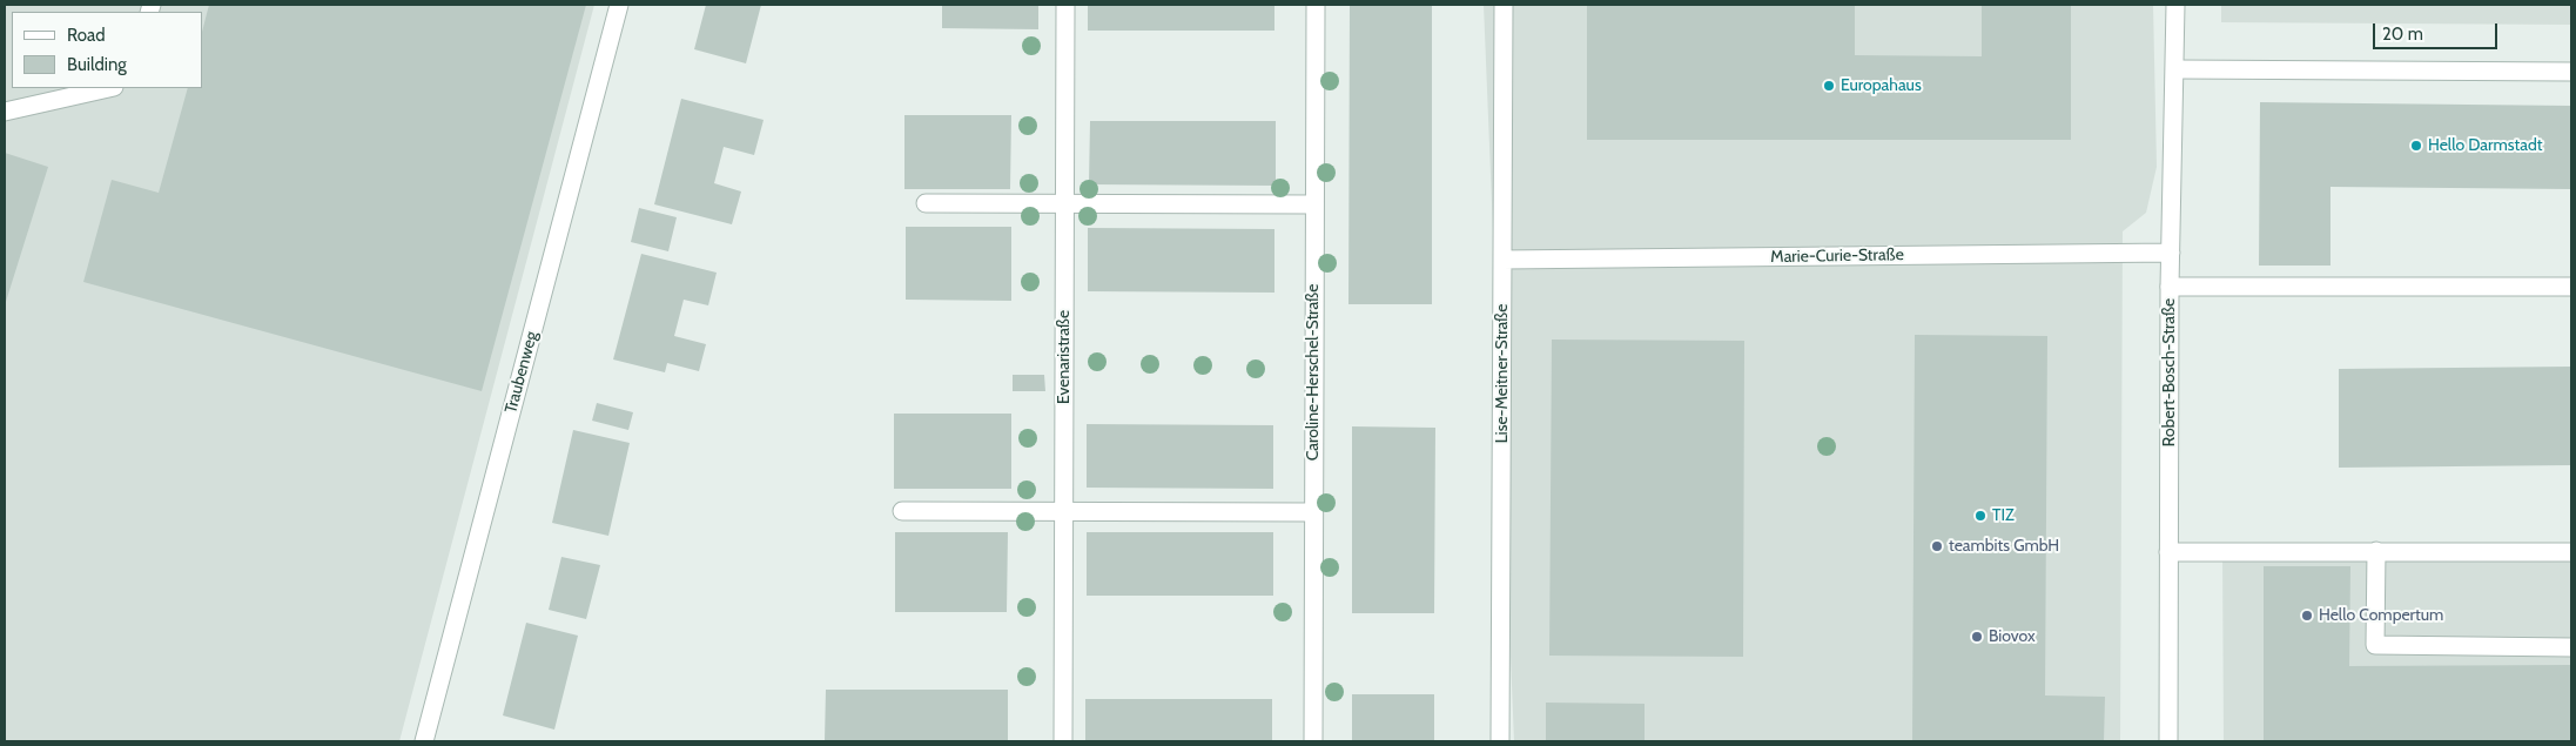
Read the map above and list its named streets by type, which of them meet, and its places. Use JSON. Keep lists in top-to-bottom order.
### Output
{
  "streets": {
    "street": [
      "Marie-Curie-Straße",
      "Evenaristraße",
      "Traubenweg",
      "Caroline-Herschel-Straße",
      "Robert-Bosch-Straße",
      "Lise-Meitner-Straße"
    ]
  },
  "crossings": [
    ["Marie-Curie-Straße", "Robert-Bosch-Straße"],
    ["Marie-Curie-Straße", "Lise-Meitner-Straße"]
  ],
  "places": [
    "Europahaus",
    "Hello Darmstadt",
    "TIZ",
    "teambits GmbH",
    "Hello Compertum",
    "Biovox"
  ],
  "legend": ["Road", "Building"],
  "scale_bar": "20 m"
}
